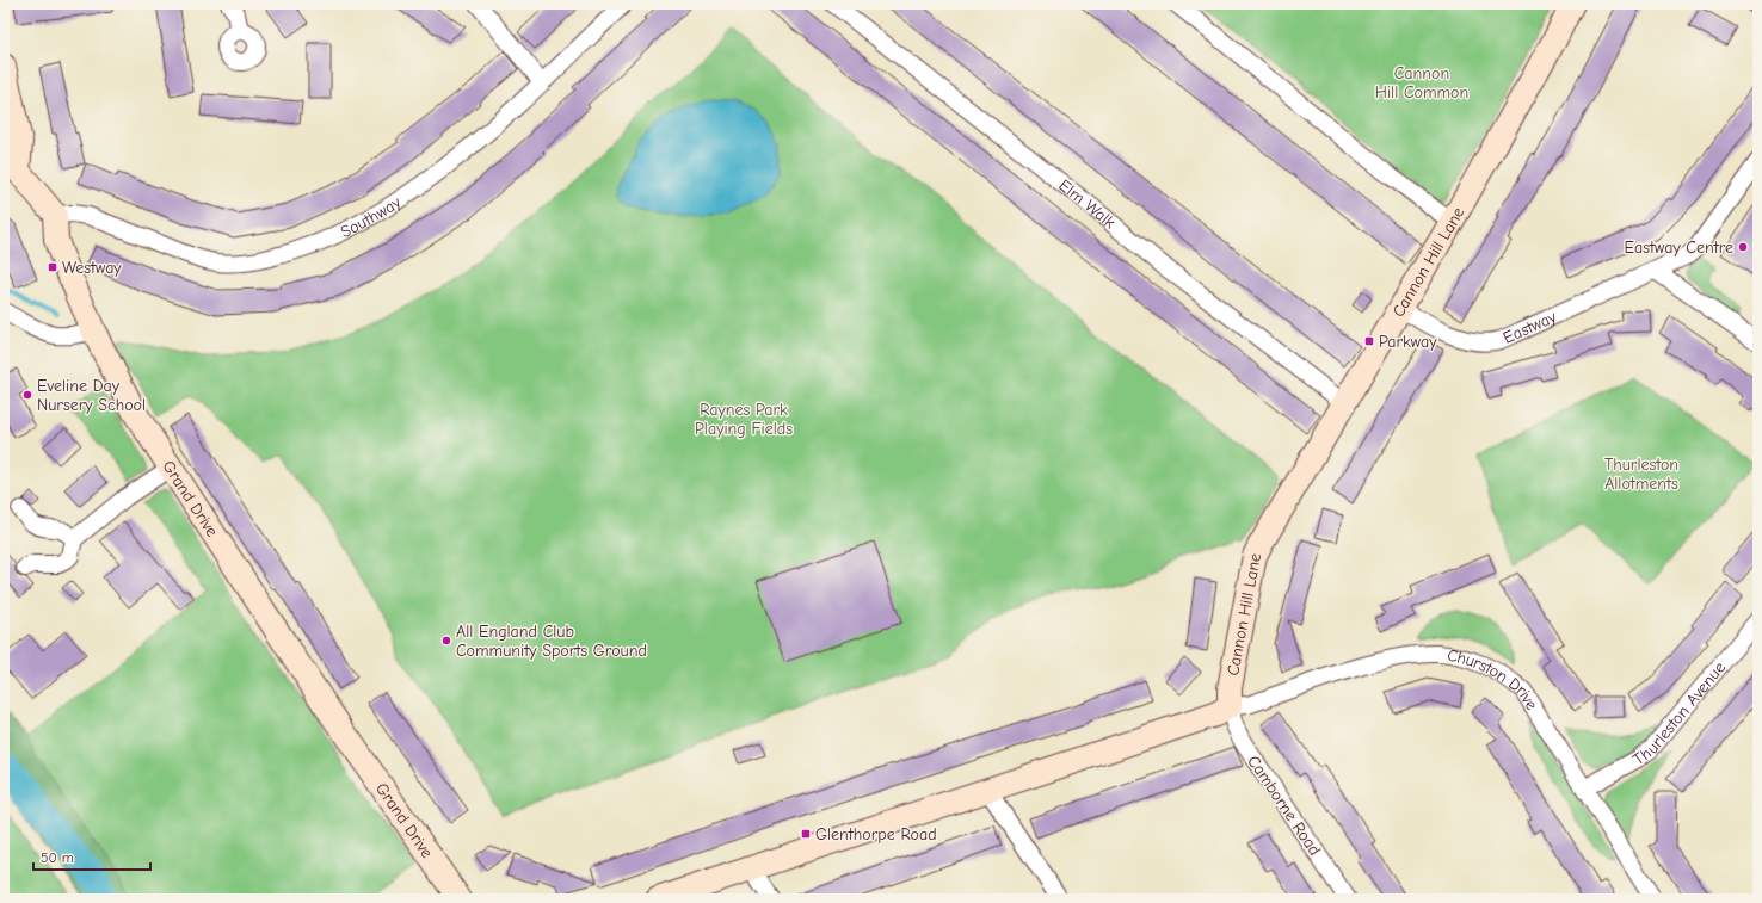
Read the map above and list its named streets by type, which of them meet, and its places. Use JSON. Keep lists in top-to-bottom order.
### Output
{
  "streets": {
    "street": [
      "Elm Walk",
      "Southway",
      "Cannon Hill Lane",
      "Eastway",
      "Grand Drive",
      "Churston Drive",
      "Thurleston Avenue",
      "Camborne Road"
    ]
  },
  "crossings": [
    ["Elm Walk", "Cannon Hill Lane"],
    ["Southway", "Grand Drive"],
    ["Cannon Hill Lane", "Eastway"],
    ["Cannon Hill Lane", "Churston Drive"],
    ["Cannon Hill Lane", "Camborne Road"],
    ["Churston Drive", "Thurleston Avenue"],
    ["Churston Drive", "Camborne Road"]
  ],
  "parks": ["Cannon Hill Common", "Raynes Park Playing Fields", "Thurleston Allotments"],
  "places": {
    "other": ["Eastway Centre", "Eveline Day Nursery School", "All England Club Community Sports Ground"],
    "transit": ["Westway", "Parkway", "Glenthorpe Road"]
  },
  "scale_bar": "50 m"
}
